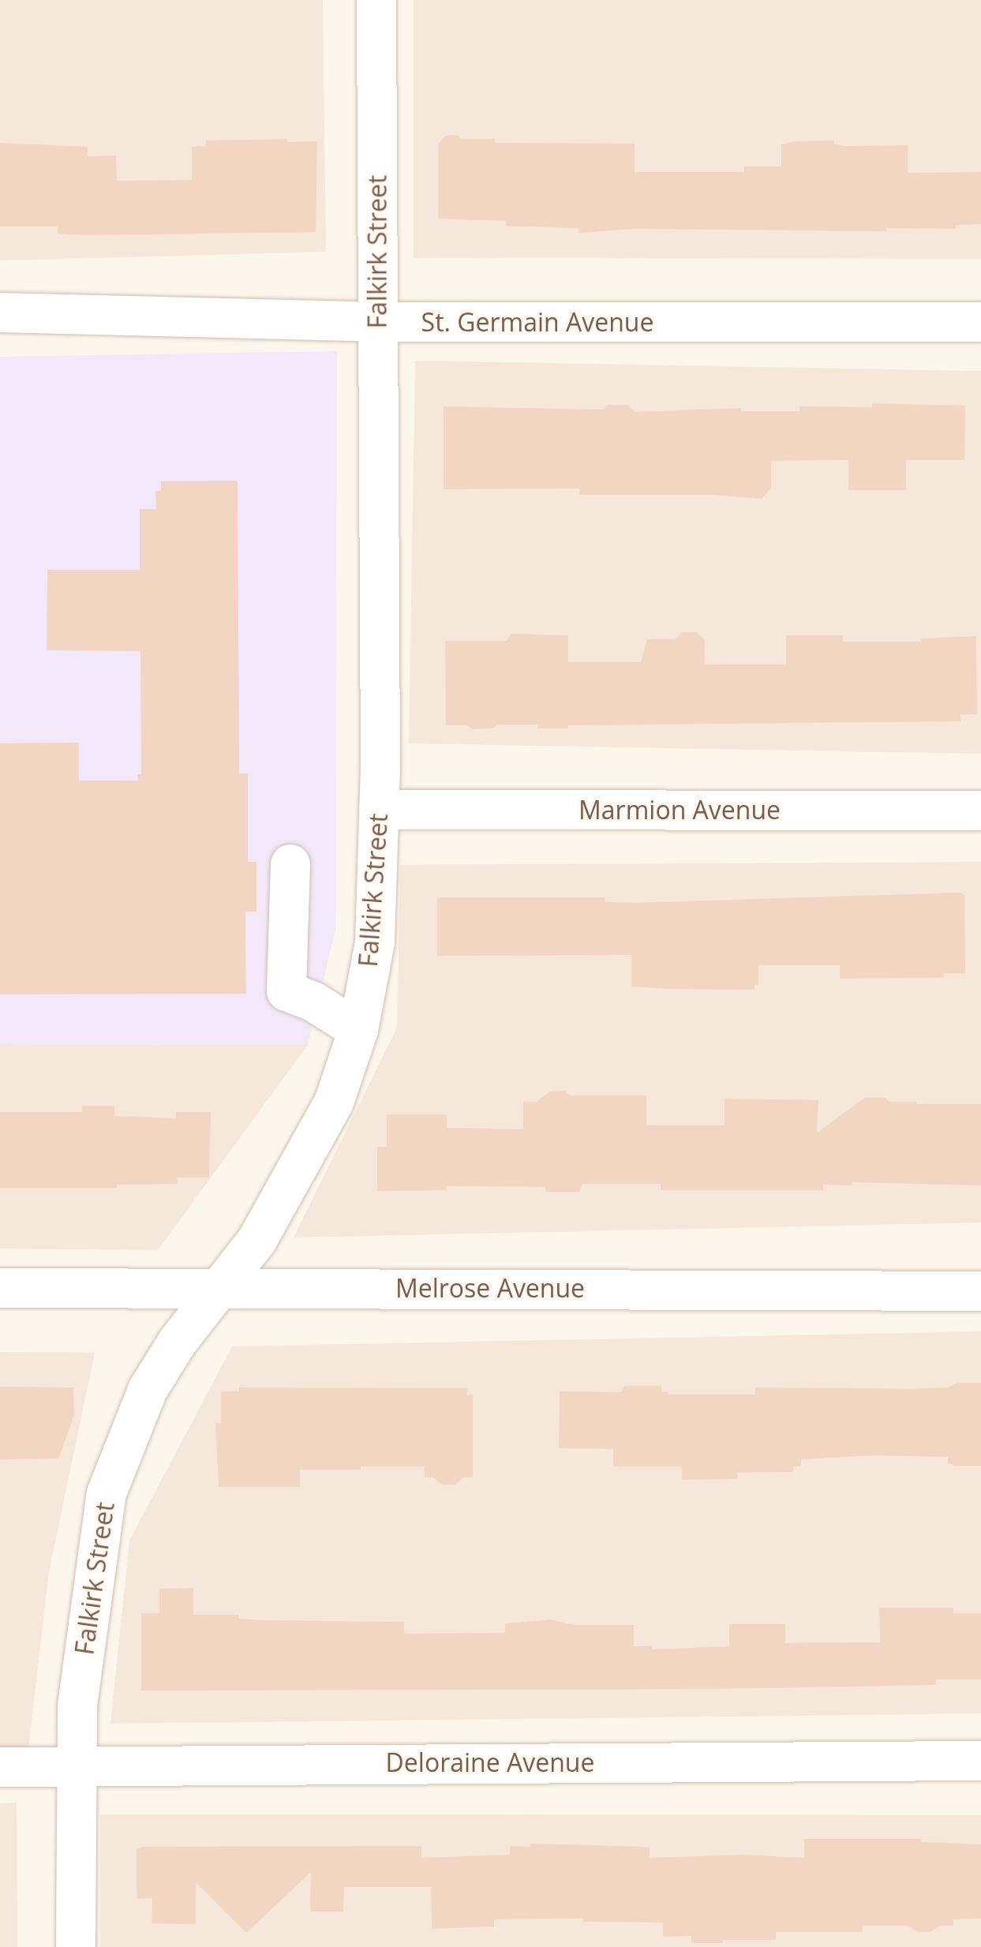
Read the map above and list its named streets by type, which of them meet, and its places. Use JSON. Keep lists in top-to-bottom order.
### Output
{
  "streets": {
    "street": [
      "Falkirk Street",
      "St. Germain Avenue",
      "Marmion Avenue",
      "Melrose Avenue",
      "Deloraine Avenue"
    ]
  },
  "crossings": [
    ["Falkirk Street", "St. Germain Avenue"],
    ["Falkirk Street", "Marmion Avenue"],
    ["Falkirk Street", "Melrose Avenue"],
    ["Falkirk Street", "Deloraine Avenue"]
  ]
}
